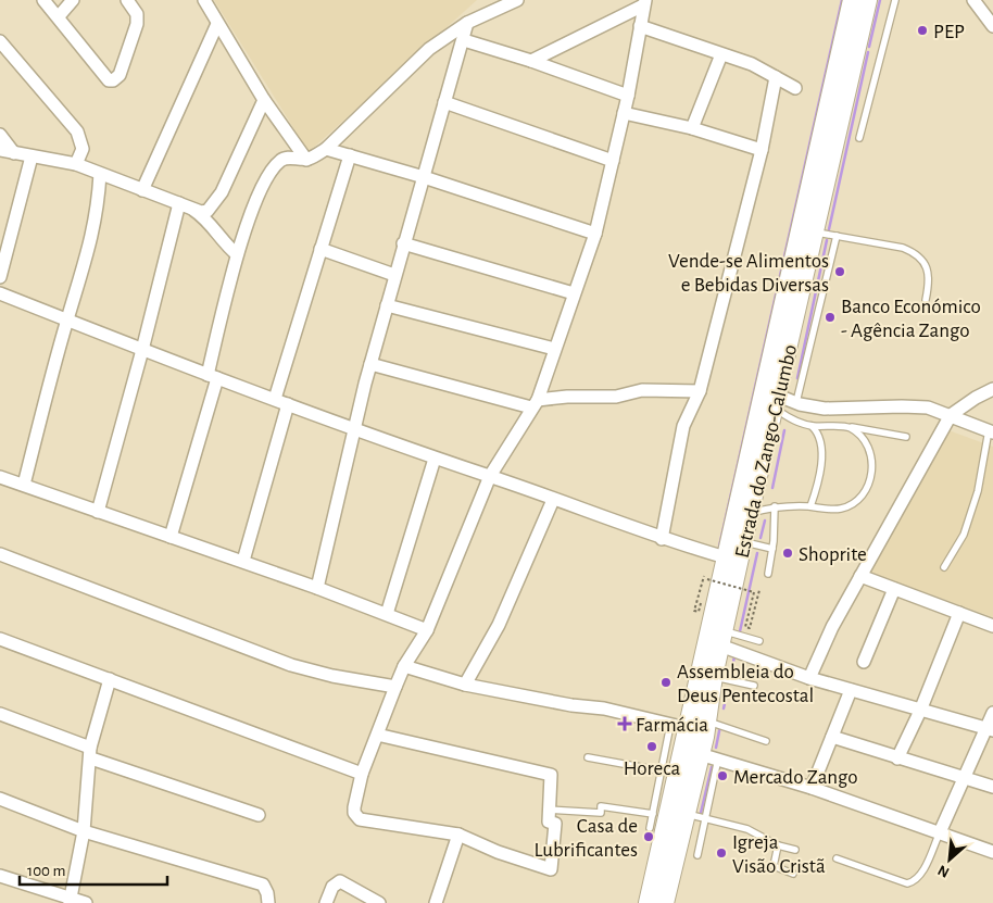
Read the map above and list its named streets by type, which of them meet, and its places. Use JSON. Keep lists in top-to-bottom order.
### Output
{
  "streets": {
    "main road": ["Estrada do Zango-Calumbo"]
  },
  "places": {
    "other": [
      "PEP",
      "Vende-se Alimentos e Bebidas Diversas",
      "Banco Económico - Agência Zango",
      "Shoprite",
      "Assembleia do Deus Pentecostal",
      "Horeca",
      "Mercado Zango",
      "Casa de Lubrificantes",
      "Igreja Visão Cristã"
    ],
    "health": ["Farmácia"]
  },
  "scale_bar": "100 m",
  "north": "bottom left"
}
